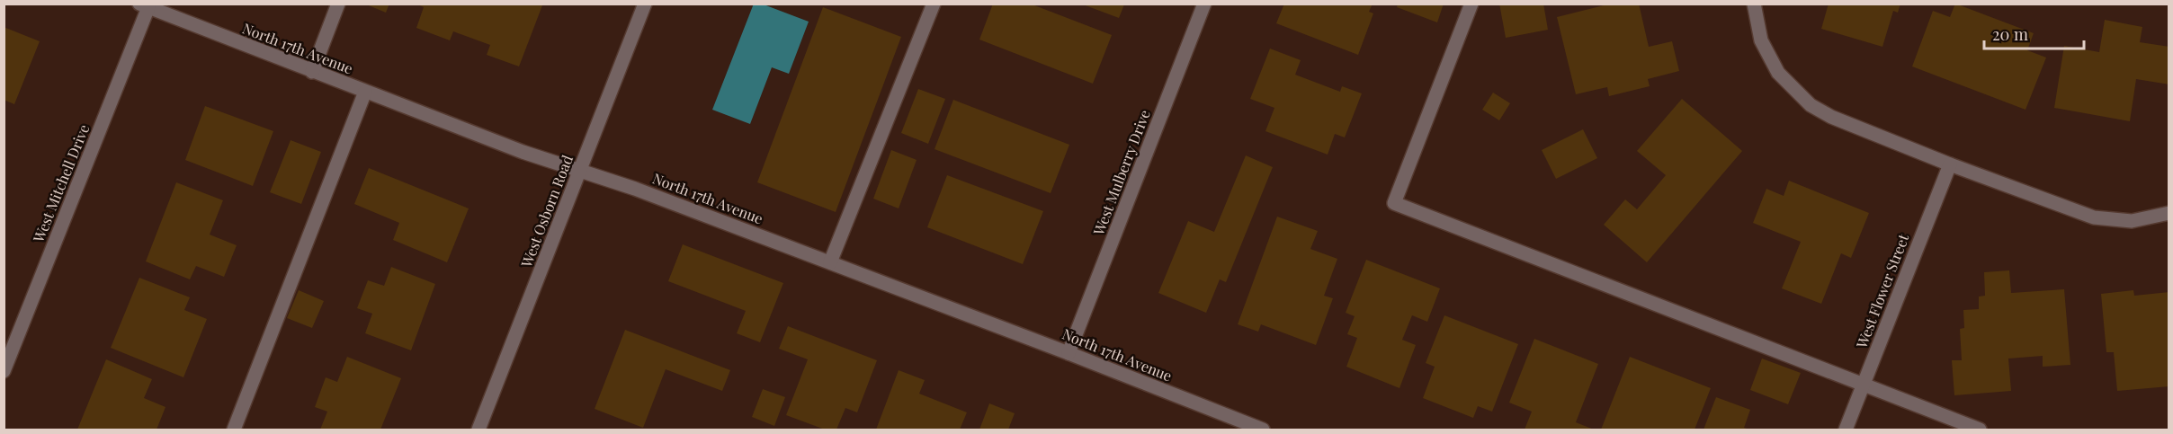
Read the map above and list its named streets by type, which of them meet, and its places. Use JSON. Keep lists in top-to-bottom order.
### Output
{
  "streets": {
    "street": [
      "North 17th Avenue",
      "West Mulberry Drive",
      "West Mitchell Drive",
      "West Osborn Road",
      "West Flower Street"
    ]
  },
  "crossings": [
    ["North 17th Avenue", "West Mulberry Drive"],
    ["North 17th Avenue", "West Mitchell Drive"],
    ["North 17th Avenue", "West Osborn Road"]
  ],
  "scale_bar": "20 m"
}
